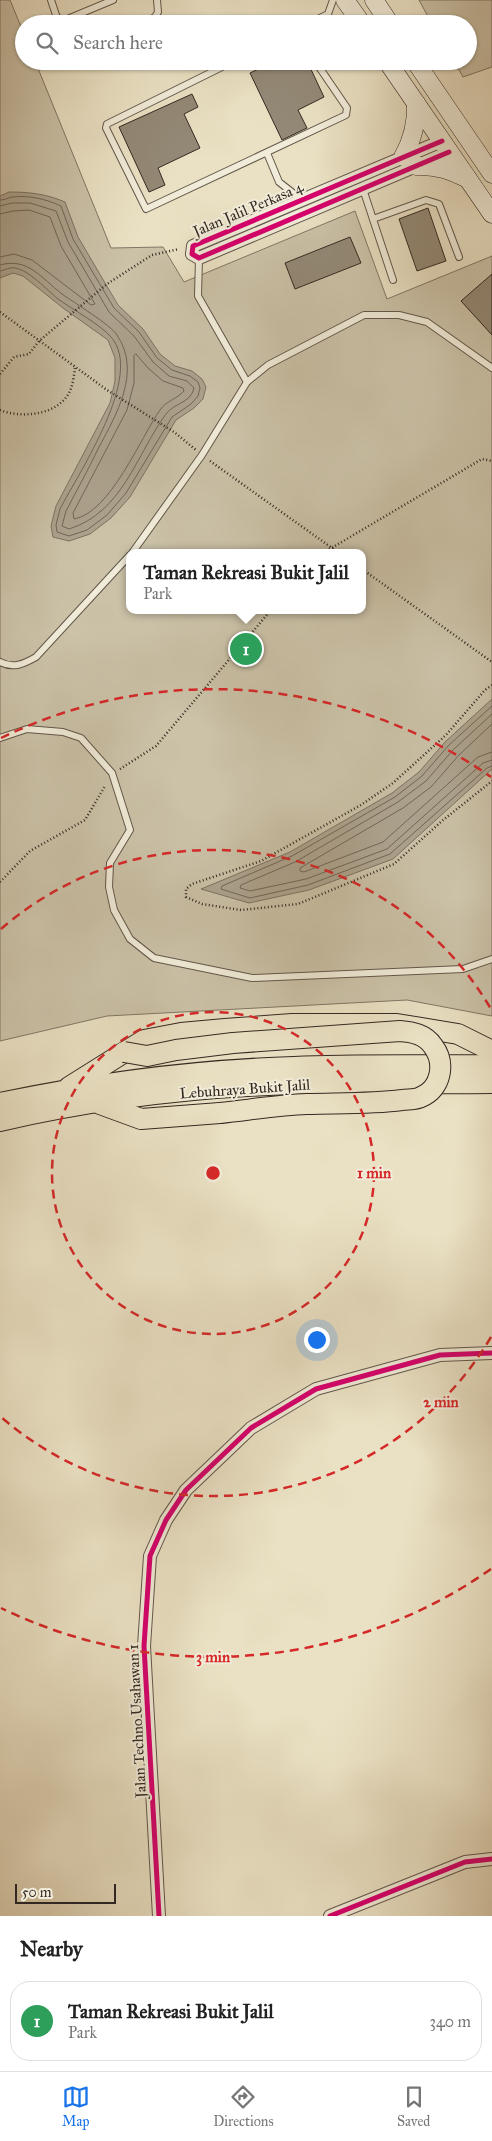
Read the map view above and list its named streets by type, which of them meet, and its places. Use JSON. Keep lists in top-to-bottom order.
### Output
{
  "streets": {
    "highway": ["Lebuhraya Bukit Jalil"],
    "street": ["Jalan Jalil Perkasa 4", "Jalan Techno Usahawan 1"]
  },
  "scale_bar": "50 m",
  "page": {
    "search": "Search here",
    "popup": ["Taman Rekreasi Bukit Jalil", "Park"],
    "pins": "1",
    "scale": "50 m",
    "heading": "Nearby",
    "list": [
      {
        "mark": "1",
        "name": "Taman Rekreasi Bukit Jalil",
        "note": "Park",
        "value": "340 m"
      }
    ],
    "nav": ["Map", "Directions", "Saved"]
  },
  "rings": ["1 min", "2 min", "3 min"]
}
